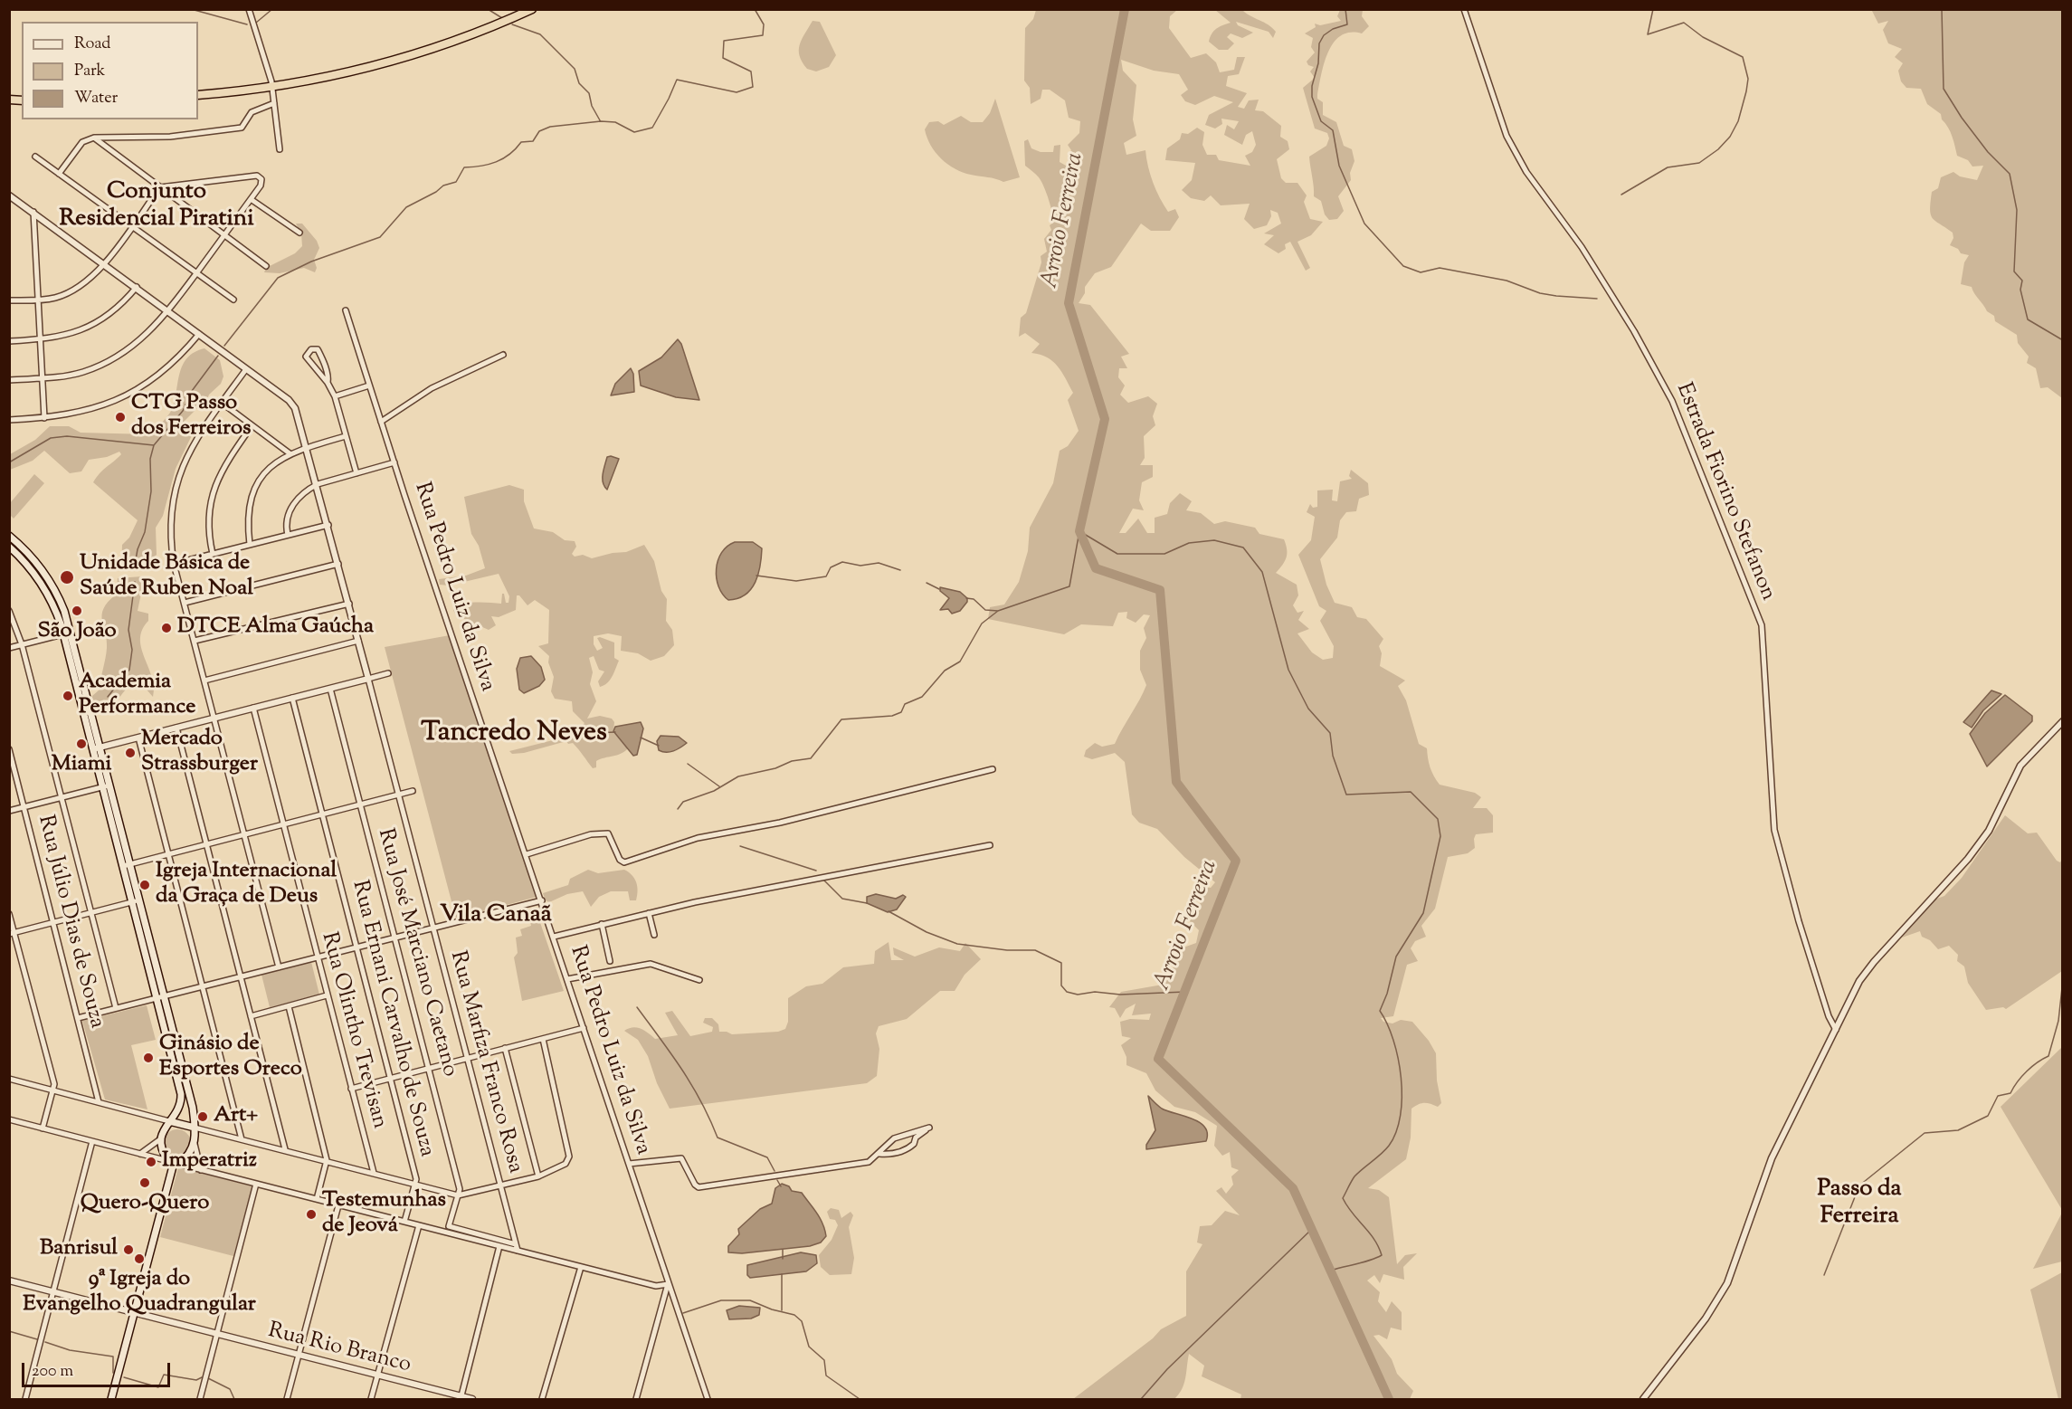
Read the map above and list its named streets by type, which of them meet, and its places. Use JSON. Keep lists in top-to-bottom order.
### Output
{
  "streets": {
    "street": [
      "Estrada Fiorino Stefanon",
      "Rua Pedro Luiz da Silva",
      "Rua Júlio Dias de Souza",
      "Rua José Marciano Caetano",
      "Rua Ernani Carvalho de Souza",
      "Rua Olintho Trevisan",
      "Rua Marfiza Franco Rosa",
      "Rua Rio Branco"
    ]
  },
  "crossings": [
    ["Rua José Marciano Caetano", "Rua Marfiza Franco Rosa"]
  ],
  "districts": [
    "Conjunto Residencial Piratini",
    "Tancredo Neves",
    "Vila Canaã",
    "Passo da Ferreira"
  ],
  "water": ["Arroio Ferreira"],
  "places": [
    "CTG Passo dos Ferreiros",
    "Unidade Básica de Saúde Ruben Noal",
    "São João",
    "DTCE Alma Gaúcha",
    "Academia Performance",
    "Miami",
    "Mercado Strassburger",
    "Igreja Internacional da Graça de Deus",
    "Ginásio de Esportes Oreco",
    "Art+",
    "Imperatriz",
    "Quero-Quero",
    "Testemunhas de Jeová",
    "Banrisul",
    "9ª Igreja do Evangelho Quadrangular"
  ],
  "legend": ["Road", "Park", "Water"],
  "scale_bar": "200 m"
}
